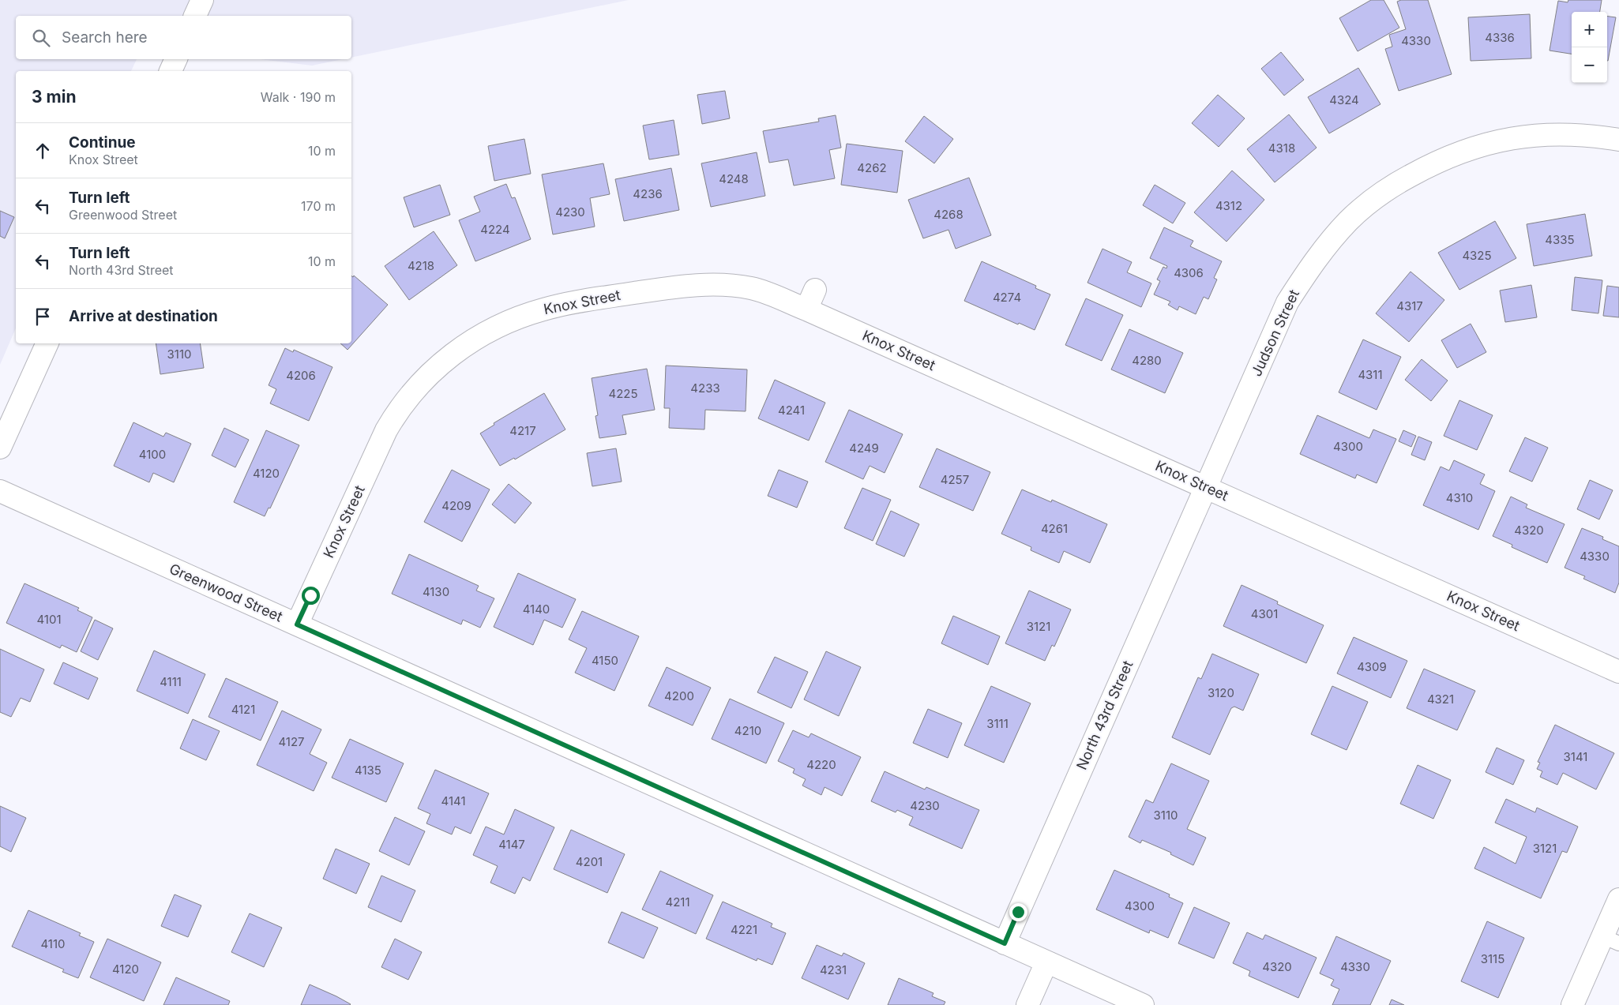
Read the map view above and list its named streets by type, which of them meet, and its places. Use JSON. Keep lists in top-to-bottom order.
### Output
{
  "streets": {
    "street": [
      "Knox Street",
      "Judson Street",
      "Greenwood Street",
      "North 43rd Street"
    ]
  },
  "crossings": [
    ["Knox Street", "Judson Street"],
    ["Knox Street", "Greenwood Street"],
    ["Knox Street", "North 43rd Street"],
    ["Judson Street", "North 43rd Street"],
    ["Greenwood Street", "North 43rd Street"]
  ],
  "house_numbers": [
    "4336",
    "4330",
    "4324",
    "4318",
    "4262",
    "4248",
    "4236",
    "4312",
    "4230",
    "4268",
    "4224",
    "4335",
    "4325",
    "4218",
    "4306",
    "4274",
    "4317",
    "3110",
    "4280",
    "4311",
    "4206",
    "4233",
    "4225",
    "4241",
    "4217",
    "4300",
    "4249",
    "4100",
    "4120",
    "4257",
    "4310",
    "4209",
    "4261",
    "4320",
    "4330",
    "4130",
    "4140",
    "4301",
    "4101",
    "3121",
    "4150",
    "4309",
    "4111",
    "3120",
    "4200",
    "4321",
    "4121",
    "3111",
    "4210",
    "4127",
    "3141",
    "4220",
    "4135",
    "4141",
    "4230",
    "3110",
    "4147",
    "3121",
    "4201",
    "4211",
    "4300",
    "4221",
    "4110",
    "3115",
    "4320",
    "4330",
    "4120",
    "4231"
  ],
  "page": {
    "map_buttons": ["+", "−"],
    "search": "Search here",
    "heading": ["3 min", "Walk · 190 m"],
    "list": [
      ["Continue", "Knox Street", "10 m"],
      ["Turn left", "Greenwood Street", "170 m"],
      ["Turn left", "North 43rd Street", "10 m"],
      "Arrive at destination"
    ]
  }
}
